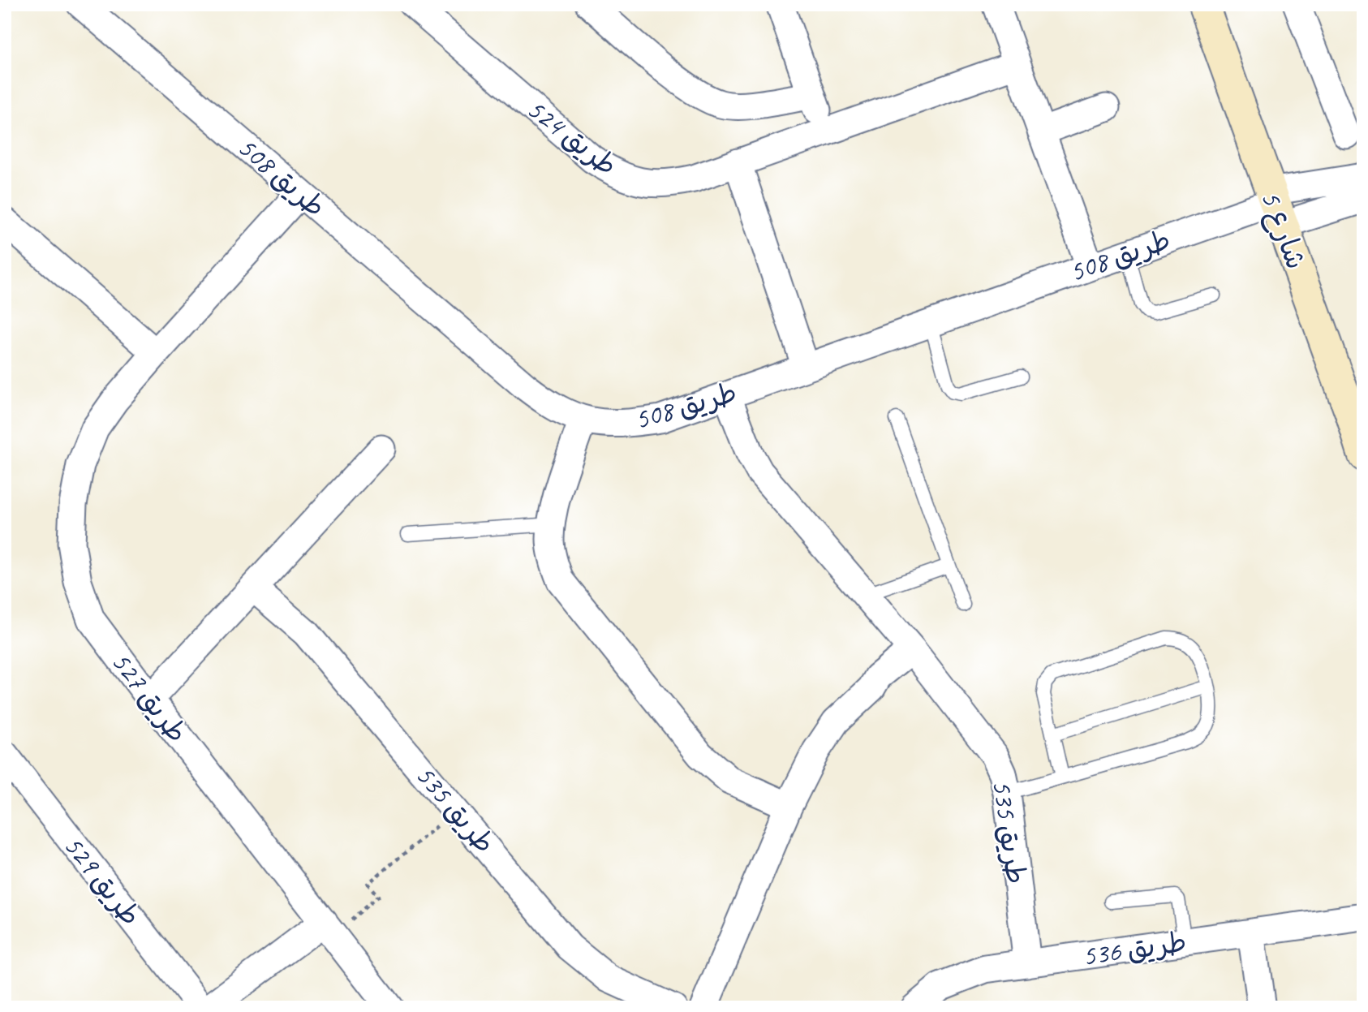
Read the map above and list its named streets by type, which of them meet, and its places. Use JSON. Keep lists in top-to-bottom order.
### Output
{
  "streets": {
    "street": [
      "طريق 524",
      "طريق 508",
      "شارع 5",
      "طريق 527",
      "طريق 535",
      "طريق 529",
      "طريق 536"
    ]
  },
  "crossings": [
    ["طريق 508", "شارع 5"],
    ["طريق 508", "طريق 527"],
    ["طريق 508", "طريق 535"],
    ["طريق 535", "طريق 536"]
  ]
}
